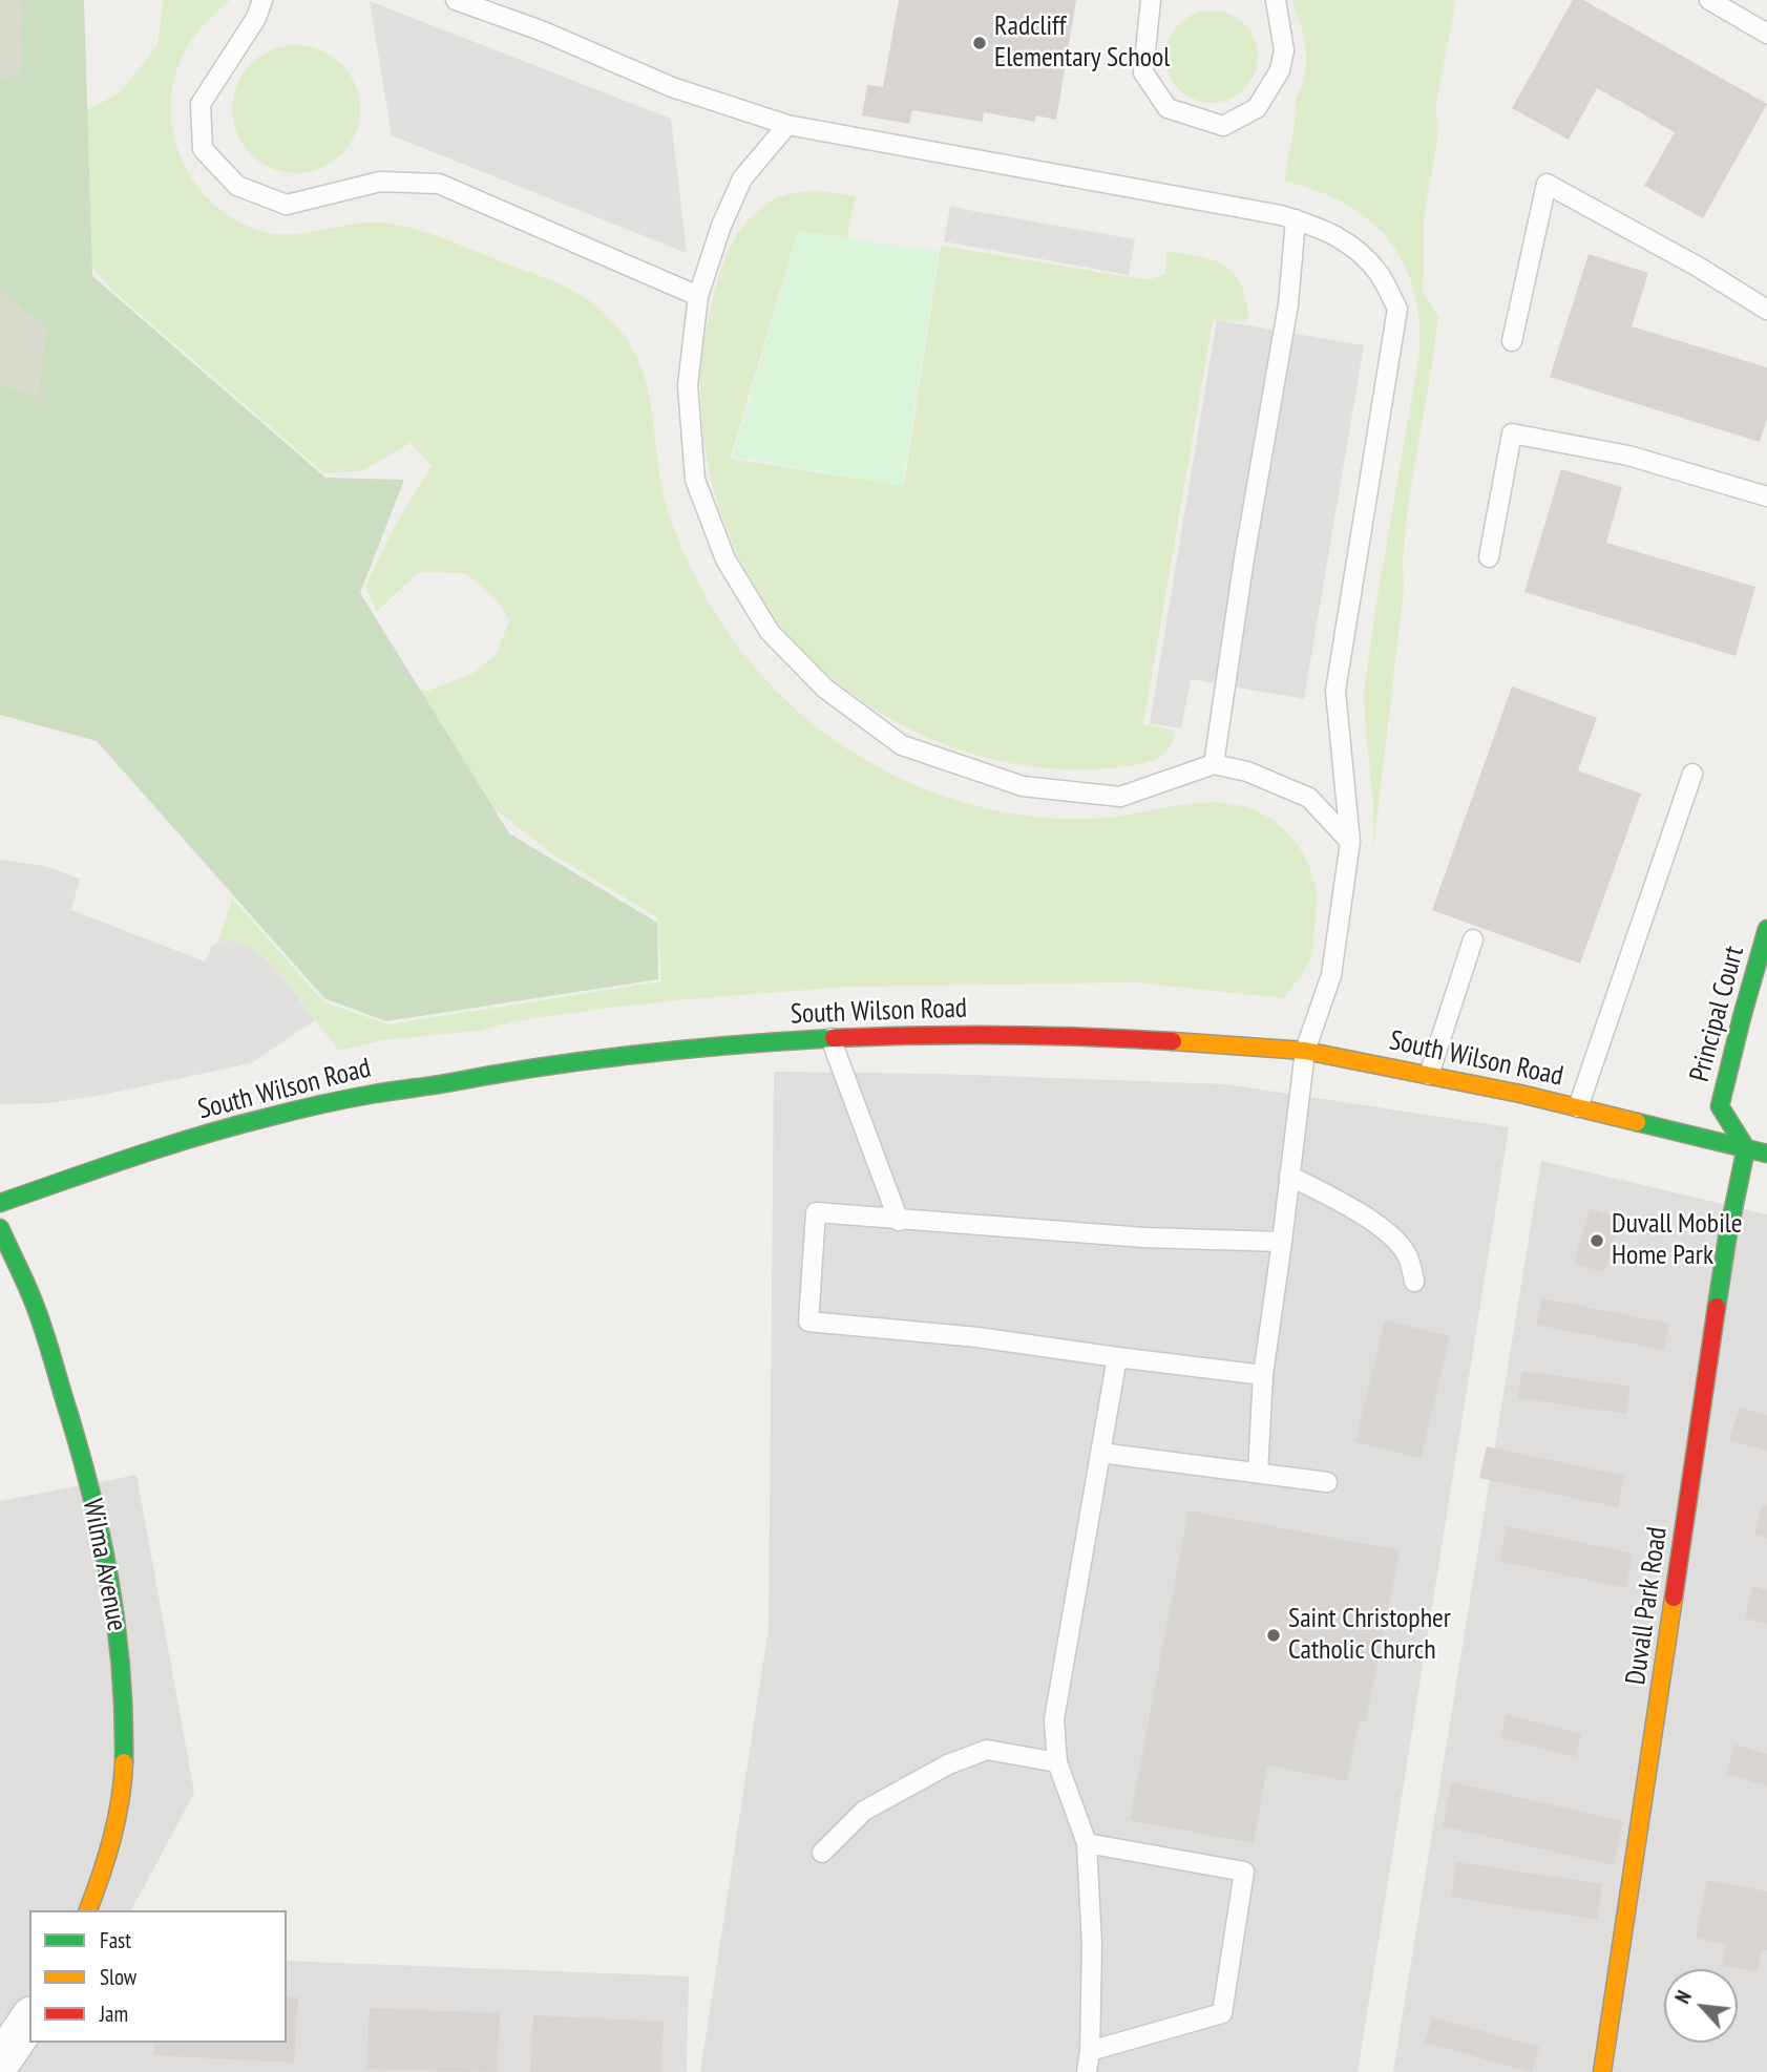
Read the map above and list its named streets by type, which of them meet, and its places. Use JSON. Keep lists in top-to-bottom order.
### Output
{
  "streets": {
    "street": [
      "South Wilson Road",
      "Principal Court",
      "Wilma Avenue",
      "Duvall Park Road"
    ]
  },
  "crossings": [
    ["South Wilson Road", "Principal Court"],
    ["South Wilson Road", "Duvall Park Road"],
    ["Principal Court", "Duvall Park Road"]
  ],
  "places": ["Radcliff Elementary School", "Duvall Mobile Home Park", "Saint Christopher Catholic Church"],
  "legend": ["Fast", "Slow", "Jam"],
  "north": "top left"
}
